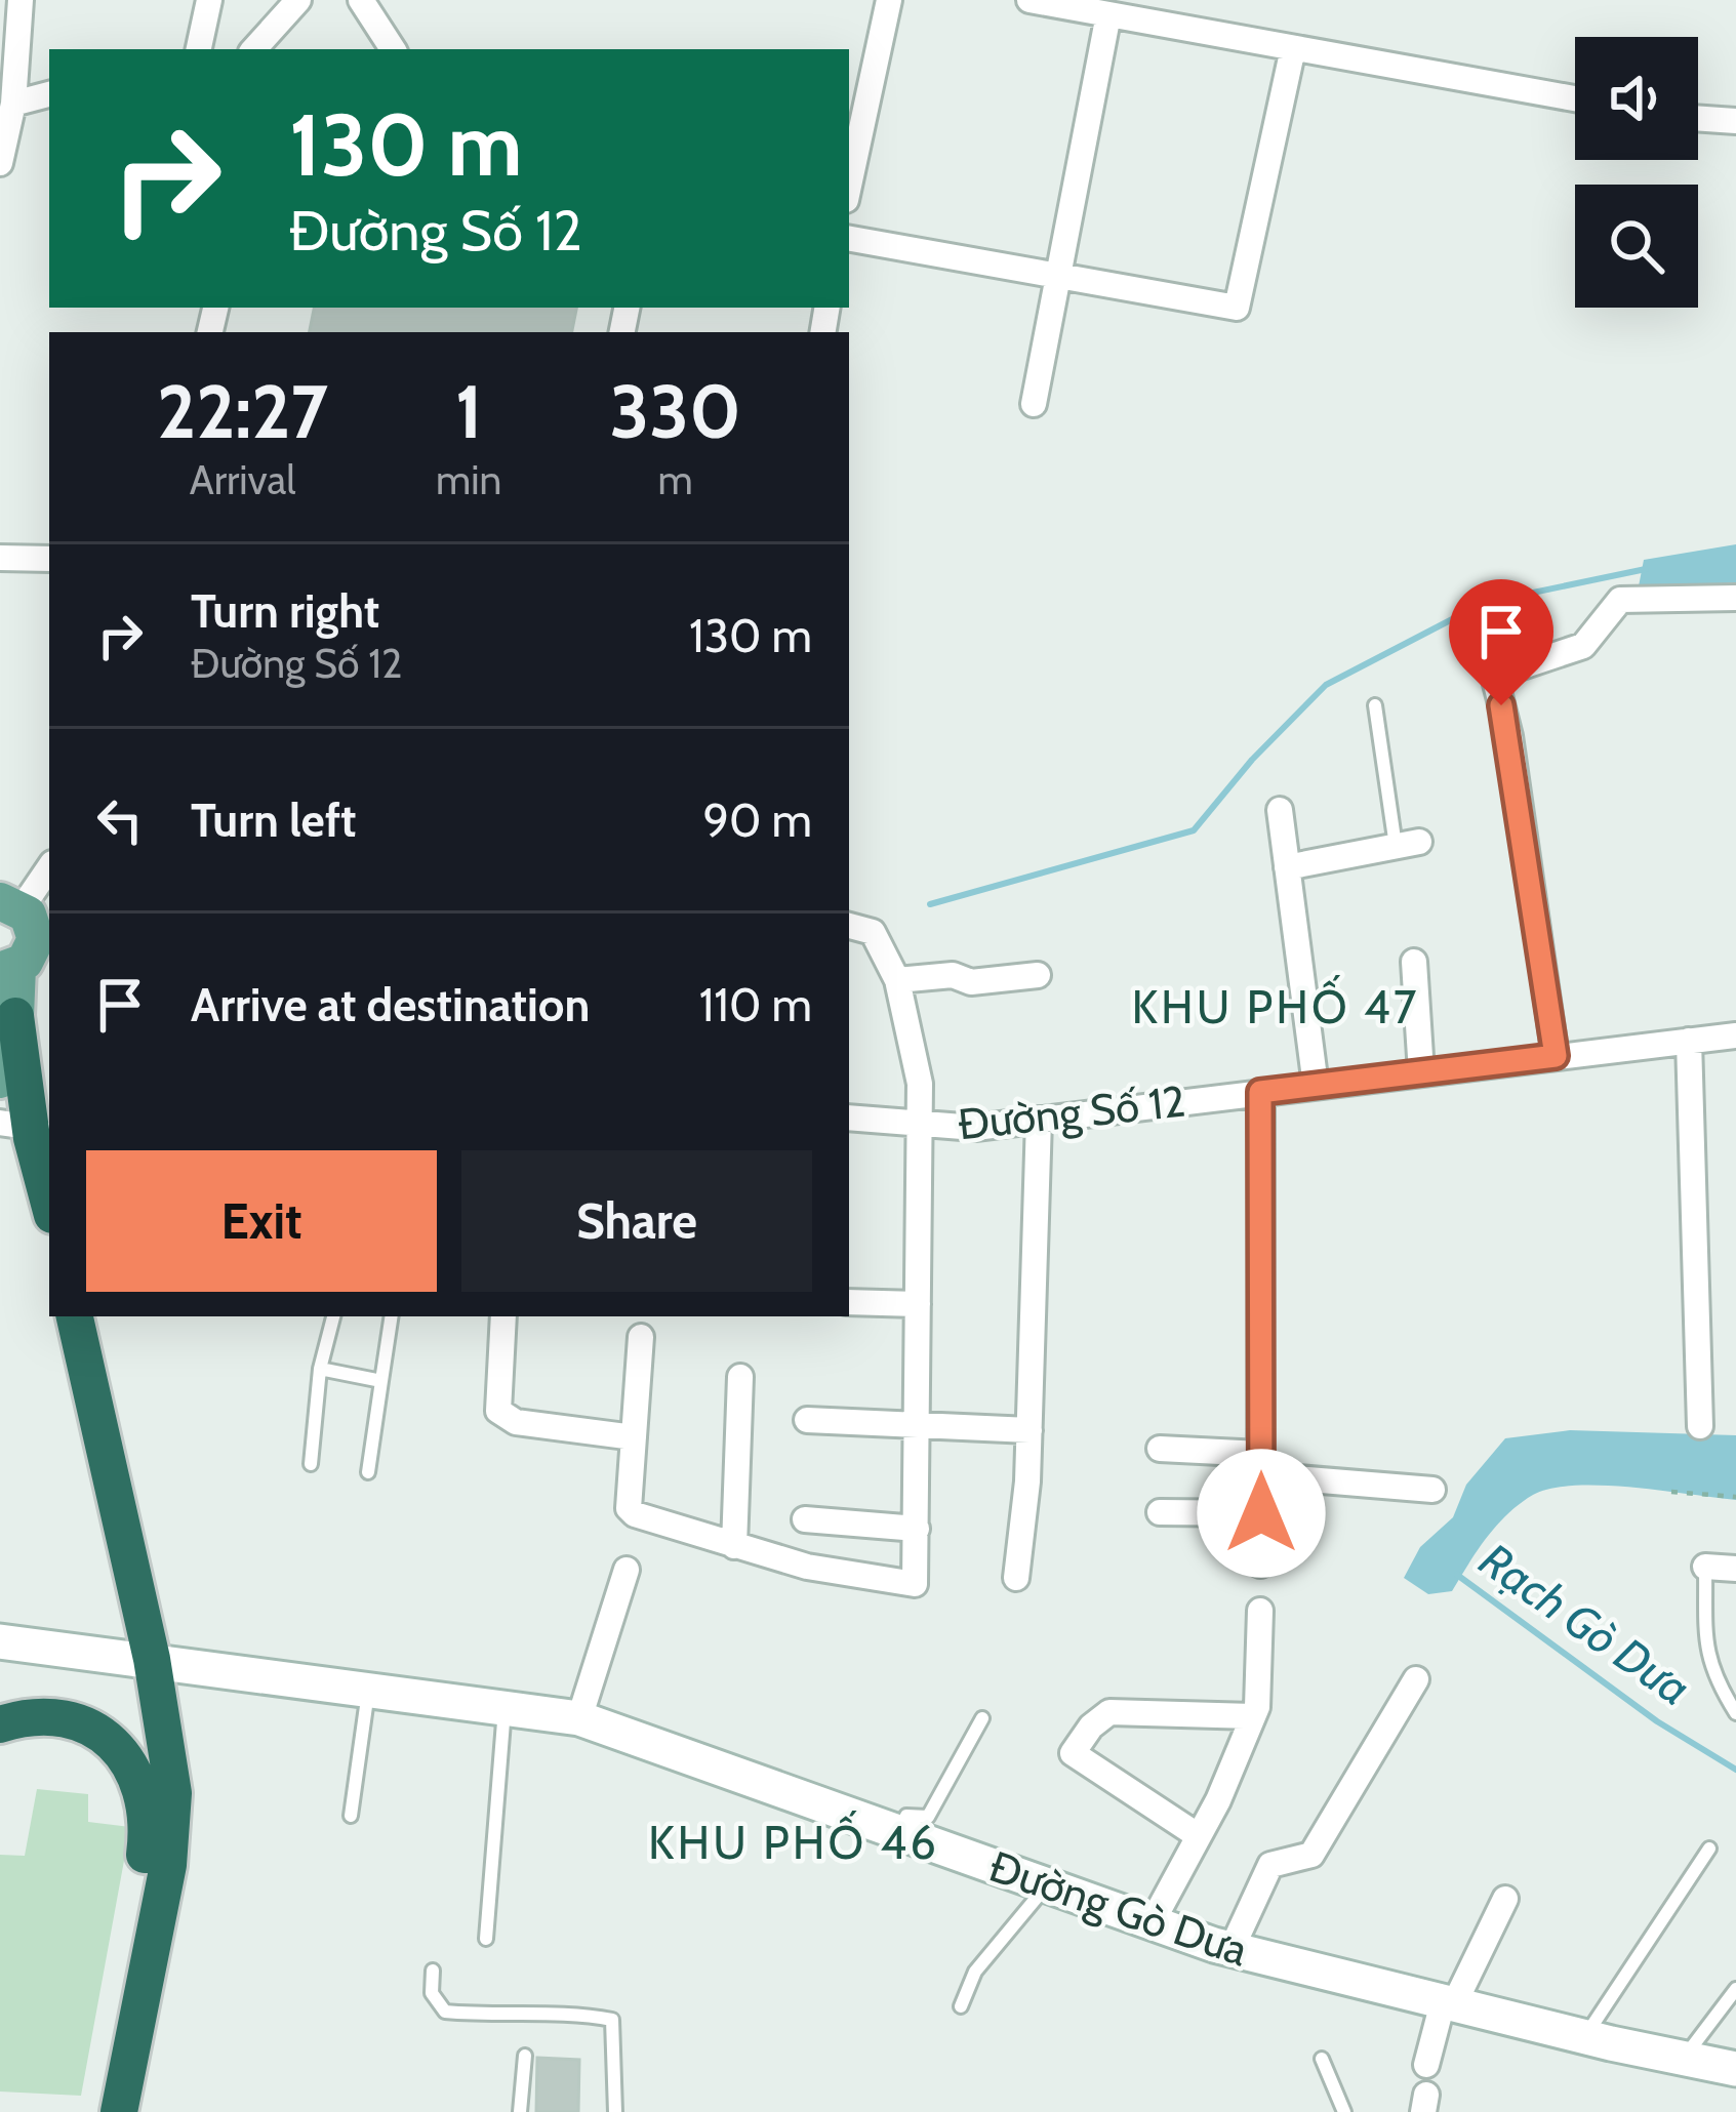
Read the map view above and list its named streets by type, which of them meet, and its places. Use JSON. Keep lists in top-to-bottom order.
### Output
{
  "streets": {
    "street": ["Đường Số 12", "Đường Gò Dưa"]
  },
  "districts": ["KHU PHỐ 47", "KHU PHỐ 46"],
  "water": ["Rạch Gò Dưa"],
  "page": {
    "turn": ["130 m", "Đường Số 12"],
    "eta": [
      "22:27",
      "Arrival",
      "1",
      "min",
      "330",
      "m"
    ],
    "list": [
      {
        "name": "Turn right",
        "note": "Đường Số 12",
        "value": "130 m"
      },
      {
        "name": "Turn left",
        "value": "90 m"
      },
      {
        "name": "Arrive at destination",
        "value": "110 m"
      }
    ],
    "buttons": ["Exit", "Share"]
  }
}
